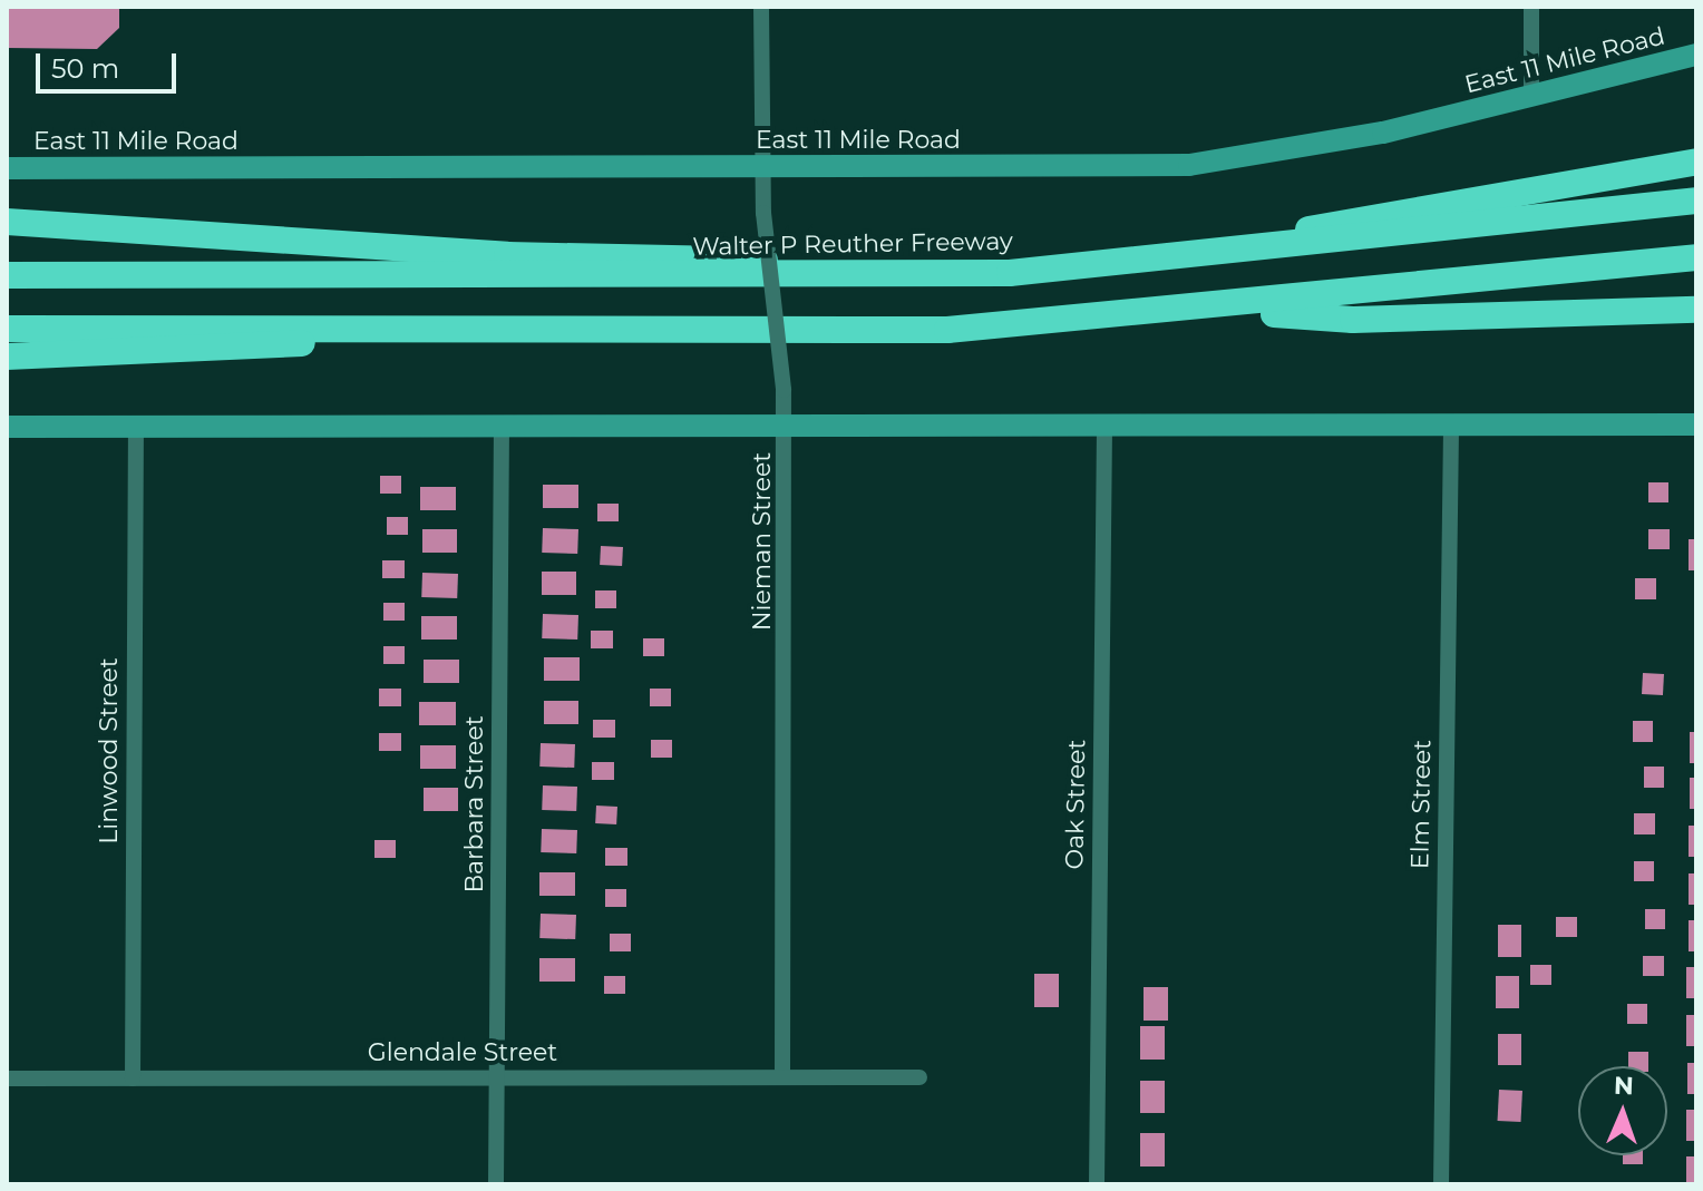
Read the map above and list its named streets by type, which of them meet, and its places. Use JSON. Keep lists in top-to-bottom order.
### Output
{
  "streets": {
    "highway": ["Walter P Reuther Freeway"],
    "main road": ["East 11 Mile Road"],
    "street": [
      "Nieman Street",
      "Linwood Street",
      "Barbara Street",
      "Oak Street",
      "Elm Street",
      "Glendale Street"
    ]
  },
  "crossings": [
    ["East 11 Mile Road", "Nieman Street"],
    ["Nieman Street", "Glendale Street"],
    ["Linwood Street", "Glendale Street"],
    ["Barbara Street", "Glendale Street"]
  ],
  "scale_bar": "50 m",
  "north": "top"
}
